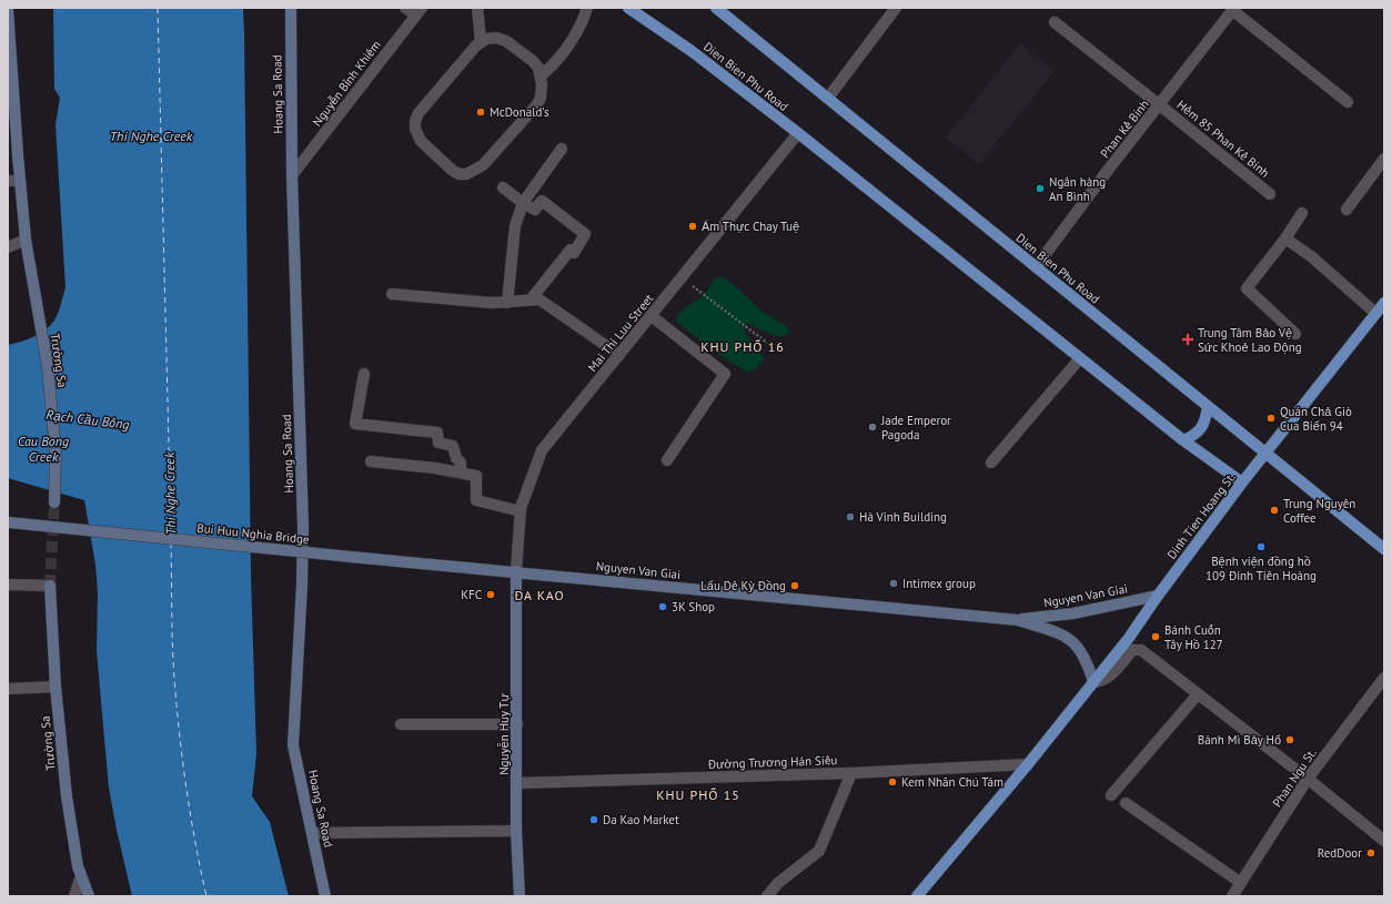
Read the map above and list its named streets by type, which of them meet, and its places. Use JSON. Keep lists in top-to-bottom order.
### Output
{
  "streets": {
    "main road": ["Dien Bien Phu Road", "Dinh Tien Hoang St."],
    "street": [
      "Nguyễn Bỉnh Khiêm",
      "Hoang Sa Road",
      "Phan Kế Bính",
      "Hẻm 85 Phan Kế Bính",
      "Mai Thi Luu Street",
      "Trường Sa",
      "Bui Huu Nghia Bridge",
      "Nguyen Van Giai",
      "Nguyễn Huy Tự",
      "Đường Trương Hán Siêu",
      "Phan Ngu St."
    ]
  },
  "crossings": [
    ["Dien Bien Phu Road", "Phan Kế Bính"],
    ["Dien Bien Phu Road", "Mai Thi Luu Street"],
    ["Dien Bien Phu Road", "Dinh Tien Hoang St."],
    ["Nguyễn Bỉnh Khiêm", "Hoang Sa Road"],
    ["Phan Kế Bính", "Hẻm 85 Phan Kế Bính"],
    ["Mai Thi Luu Street", "Nguyen Van Giai"],
    ["Mai Thi Luu Street", "Nguyễn Huy Tự"],
    ["Dinh Tien Hoang St.", "Nguyen Van Giai"],
    ["Dinh Tien Hoang St.", "Đường Trương Hán Siêu"],
    ["Bui Huu Nghia Bridge", "Nguyen Van Giai"],
    ["Nguyen Van Giai", "Nguyễn Huy Tự"],
    ["Nguyễn Huy Tự", "Đường Trương Hán Siêu"]
  ],
  "districts": ["KHU PHỐ 16", "ĐA KAO", "KHU PHỐ 15"],
  "water": ["Thi Nghe Creek", "Rạch Cầu Bông", "Cau Bong Creek"],
  "places": {
    "other": [
      "McDonald's",
      "Ngân hàng An Bình",
      "Ẩm Thực Chay Tuệ",
      "Quán Chả Giò Cua Biển 94",
      "Jade Emperor Pagoda",
      "Trung Nguyên Coffee",
      "Hà Vinh Building",
      "Bệnh viện đồng hồ 109 Đinh Tiên Hoàng",
      "Intimex group",
      "Lẩu Dê Kỳ Đồng",
      "KFC",
      "3K Shop",
      "Bánh Cuốn Tây Hồ 127",
      "Bánh Mì Bảy Hổ",
      "Kem Nhãn Chú Tám",
      "Da Kao Market",
      "RedDoor"
    ],
    "health": ["Trung Tâm Bảo Vệ Sức Khoẻ Lao Động"]
  }
}
